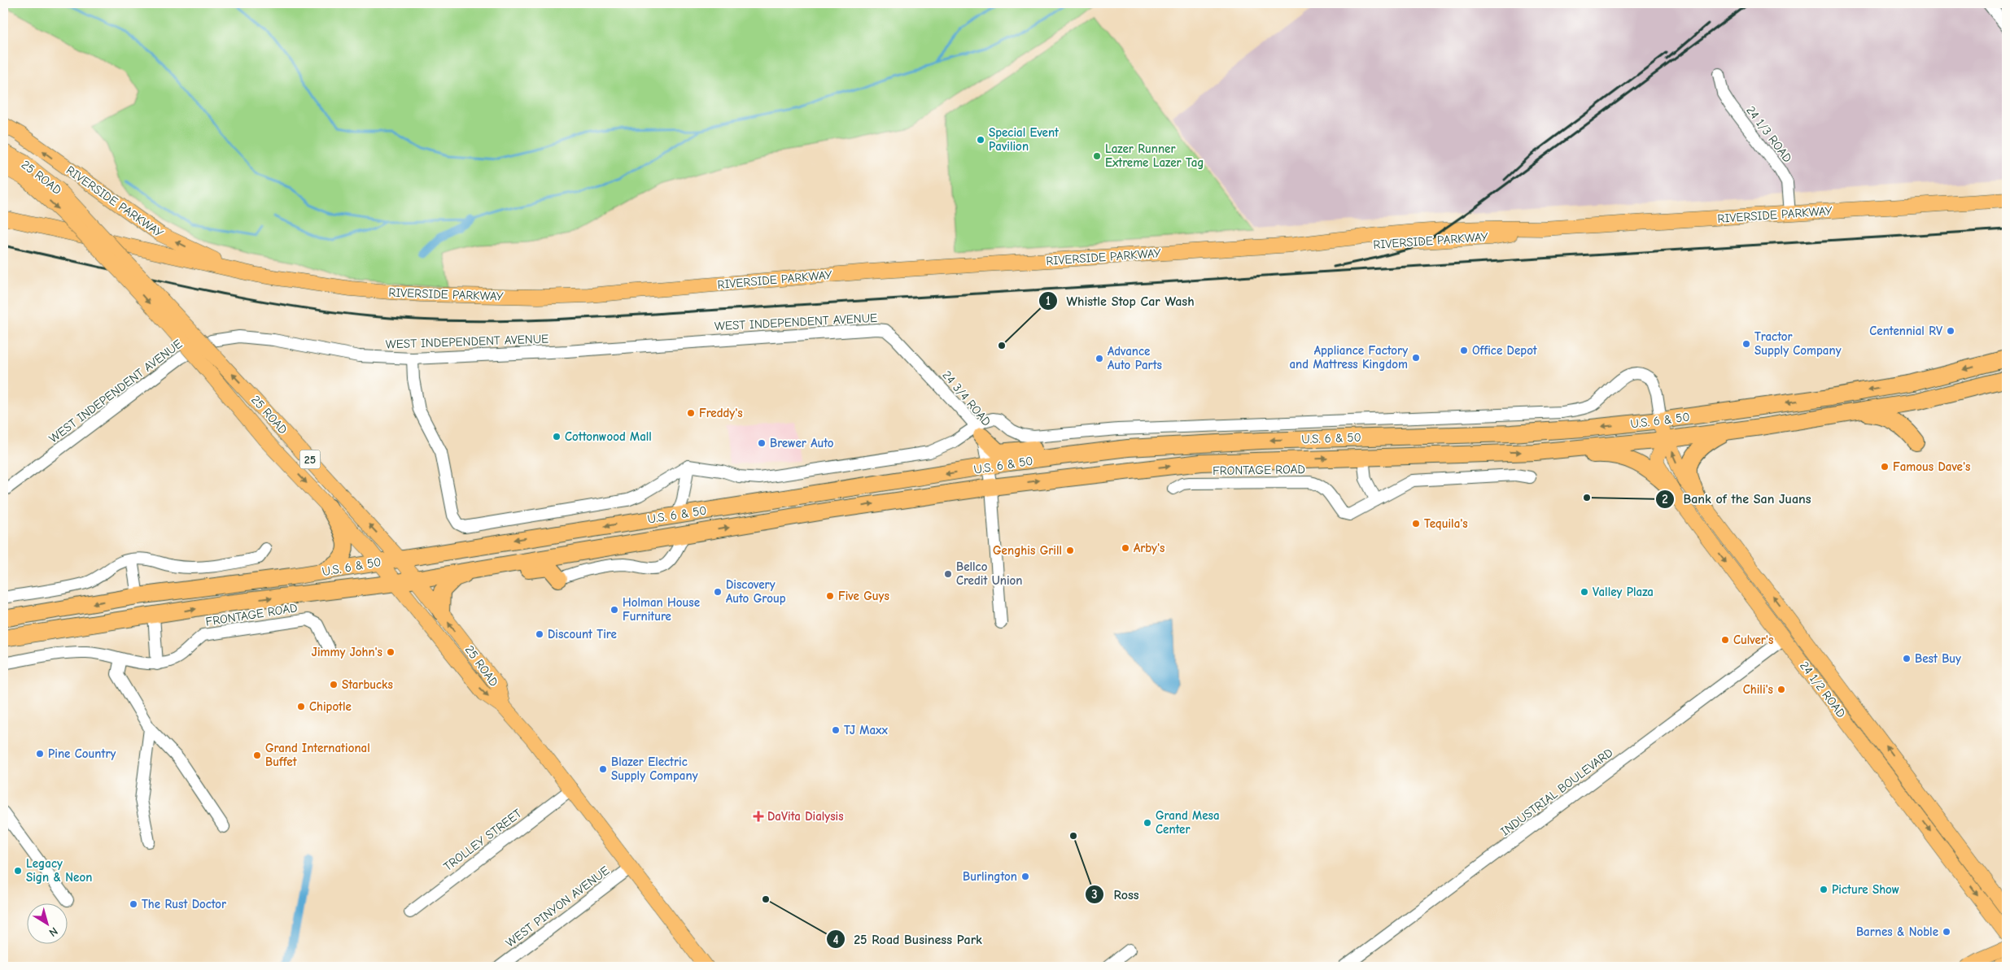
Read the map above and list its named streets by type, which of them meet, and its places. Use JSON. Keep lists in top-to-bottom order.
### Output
{
  "streets": {
    "highway": ["U.S. 6 & 50"],
    "main road": [
      "25 ROAD",
      "RIVERSIDE PARKWAY",
      "25",
      "24 1/2 ROAD"
    ],
    "street": [
      "24 1/3 ROAD",
      "WEST INDEPENDENT AVENUE",
      "24 3/4 ROAD",
      "FRONTAGE ROAD",
      "INDUSTRIAL BOULEVARD",
      "TROLLEY STREET",
      "WEST PINYON AVENUE"
    ]
  },
  "crossings": [
    ["24 1/3 ROAD", "RIVERSIDE PARKWAY"],
    ["25 ROAD", "U.S. 6 & 50"],
    ["25 ROAD", "TROLLEY STREET"],
    ["25 ROAD", "WEST PINYON AVENUE"],
    ["WEST INDEPENDENT AVENUE", "24 3/4 ROAD"],
    ["24 3/4 ROAD", "U.S. 6 & 50"],
    ["U.S. 6 & 50", "24 1/2 ROAD"],
    ["24 1/2 ROAD", "INDUSTRIAL BOULEVARD"]
  ],
  "places": {
    "other": [
      "Special Event Pavilion",
      "Lazer Runner Extreme Lazer Tag",
      "Centennial RV",
      "Tractor Supply Company",
      "Whistle Stop Car Wash",
      "Office Depot",
      "Appliance Factory and Mattress Kingdom",
      "Advance Auto Parts",
      "Freddy's",
      "Cottonwood Mall",
      "Brewer Auto",
      "Famous Dave's",
      "Bank of the San Juans",
      "Tequila's",
      "Arby's",
      "Genghis Grill",
      "Bellco Credit Union",
      "Discovery Auto Group",
      "Valley Plaza",
      "Five Guys",
      "Holman House Furniture",
      "Discount Tire",
      "Culver's",
      "Jimmy John's",
      "Best Buy",
      "Starbucks",
      "Chili's",
      "Chipotle",
      "TJ Maxx",
      "Pine Country",
      "Grand International Buffet",
      "Blazer Electric Supply Company",
      "Grand Mesa Center",
      "Ross",
      "Legacy Sign & Neon",
      "Burlington",
      "Picture Show",
      "25 Road Business Park",
      "The Rust Doctor",
      "Barnes & Noble"
    ],
    "health": ["DaVita Dialysis"]
  },
  "north": "bottom right"
}
